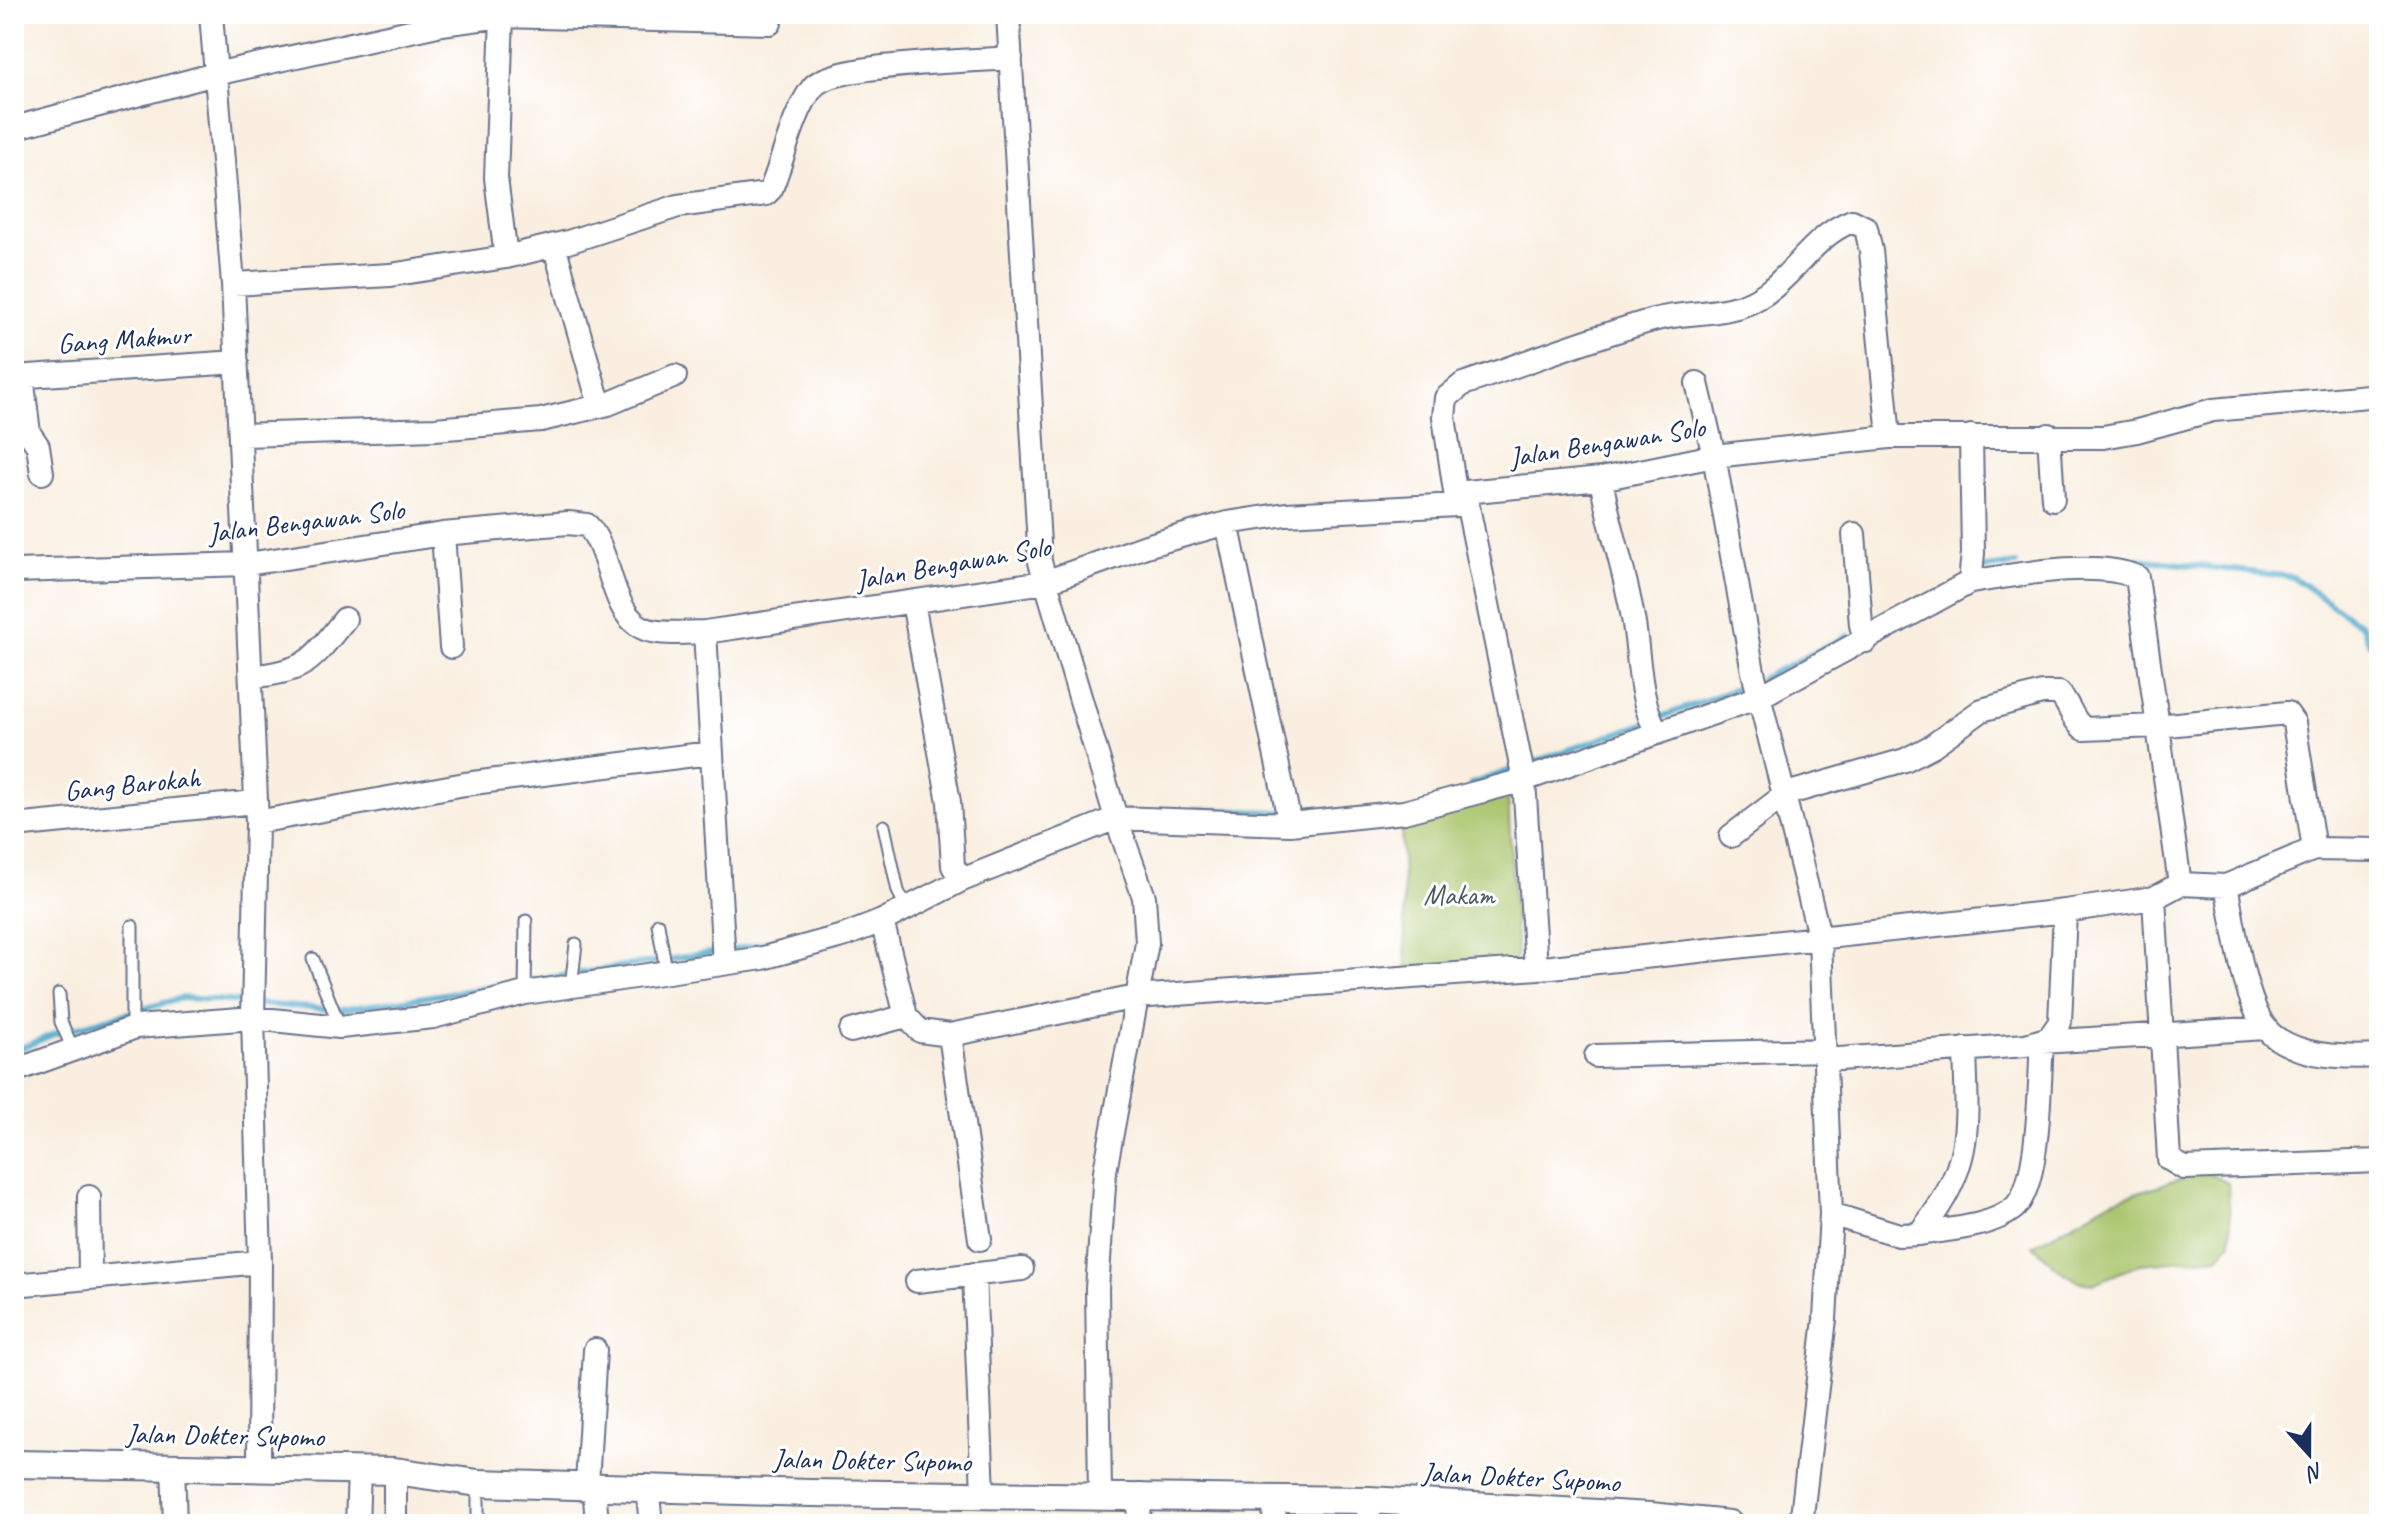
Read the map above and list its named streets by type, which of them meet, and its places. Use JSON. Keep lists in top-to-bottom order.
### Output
{
  "streets": {
    "street": [
      "Gang Makmur",
      "Jalan Bengawan Solo",
      "Gang Barokah",
      "Jalan Dokter Supomo"
    ]
  },
  "parks": ["Makam"],
  "north": "bottom"
}
